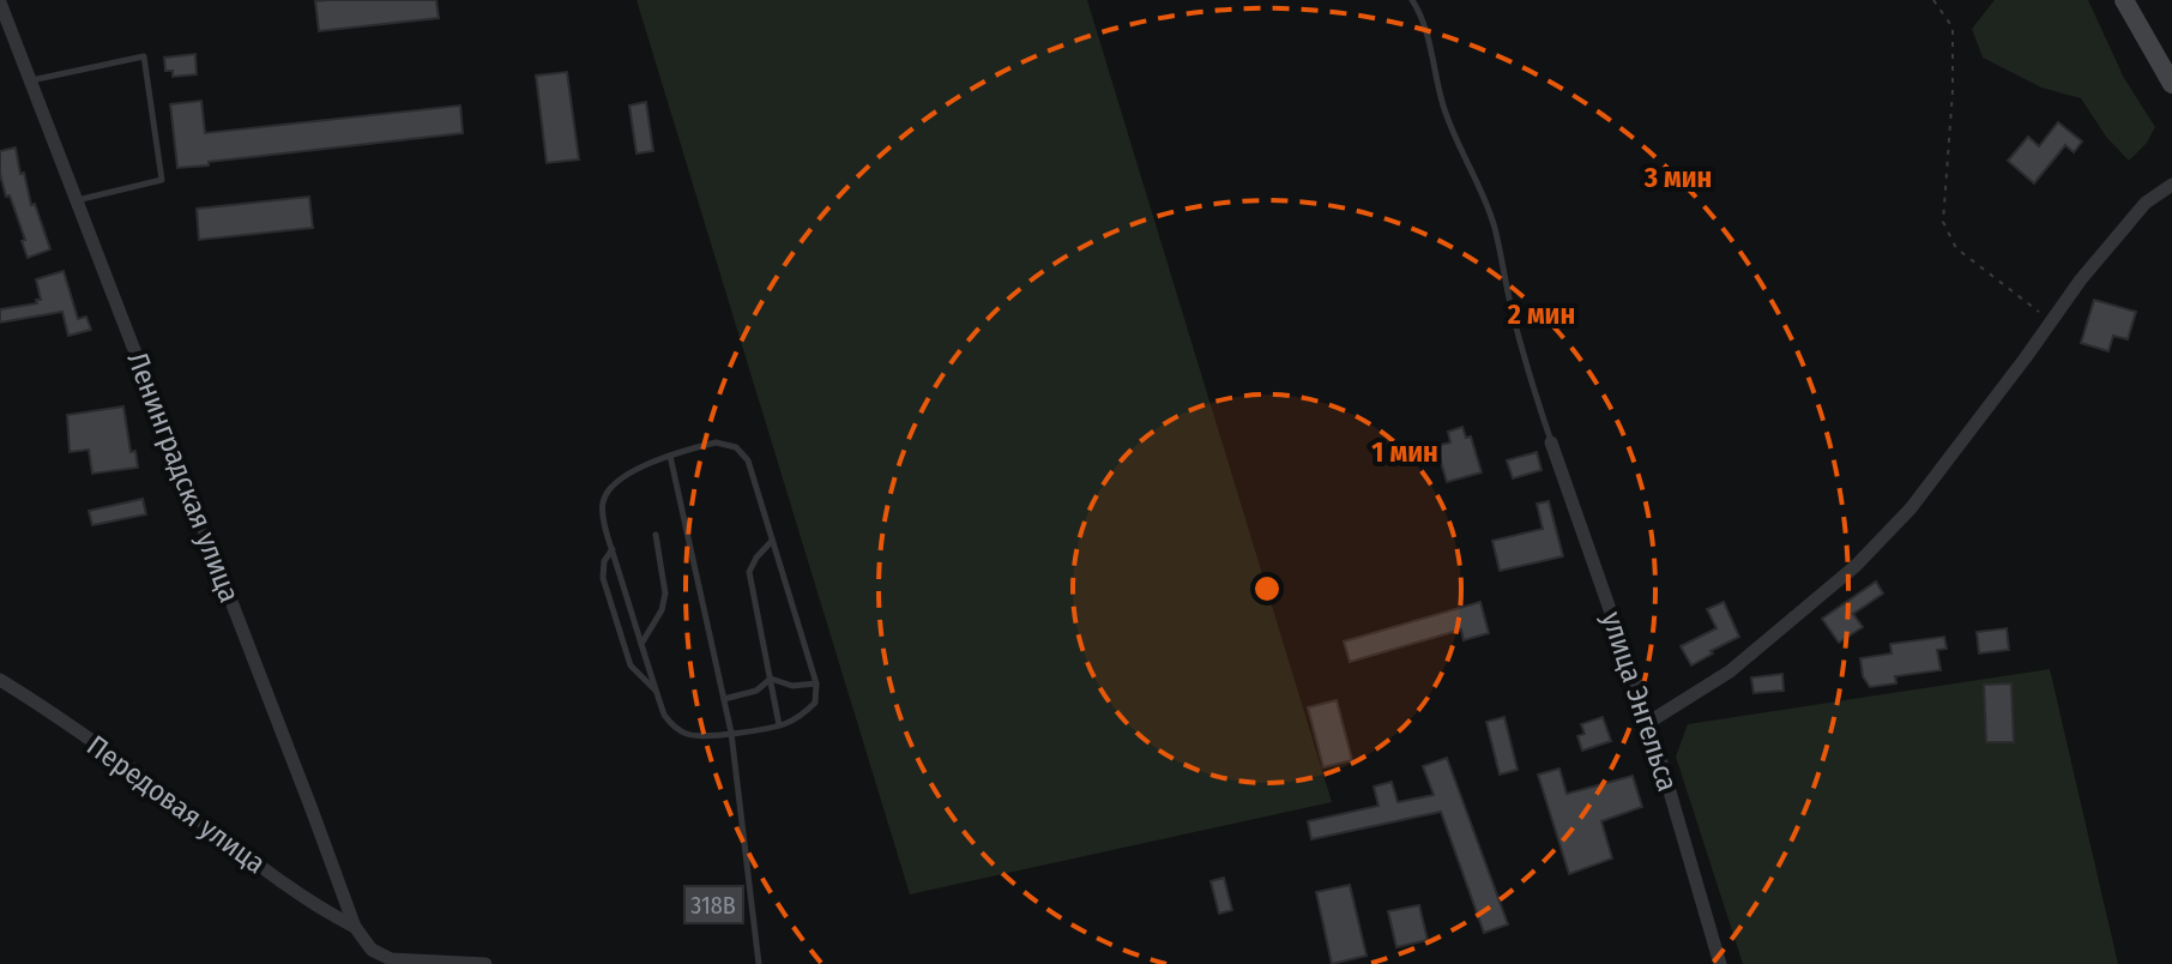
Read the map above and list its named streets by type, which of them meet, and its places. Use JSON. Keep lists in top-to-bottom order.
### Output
{
  "streets": {
    "street": ["Ленинградская улица", "улица Энгельса", "Передовая улица"]
  },
  "crossings": [
    ["Ленинградская улица", "Передовая улица"]
  ],
  "house_numbers": ["318В"],
  "rings": ["3 мин", "2 мин", "1 мин"]
}
